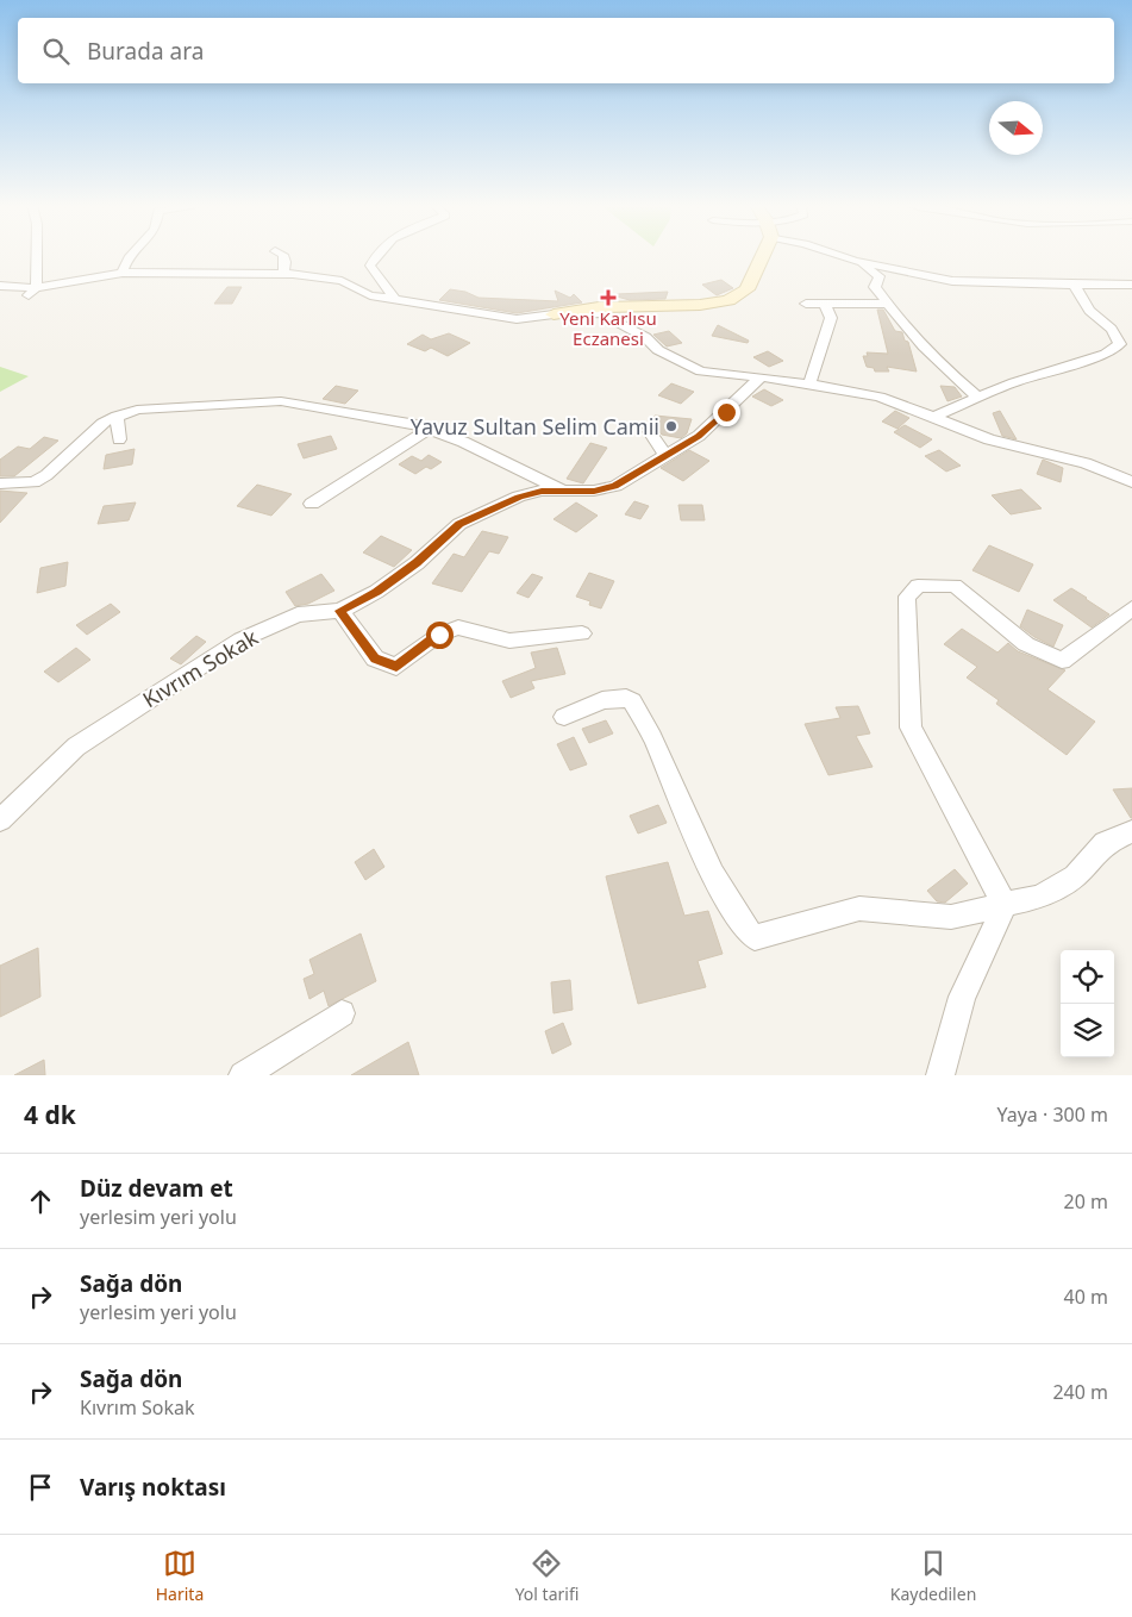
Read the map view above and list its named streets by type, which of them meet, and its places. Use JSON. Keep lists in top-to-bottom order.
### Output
{
  "streets": {
    "street": ["Kıvrım Sokak"]
  },
  "places": {
    "health": ["Yeni Karlısu Eczanesi"],
    "other": ["Yavuz Sultan Selim Camii"]
  },
  "north": "right",
  "page": {
    "search": "Burada ara",
    "heading": ["4 dk", "Yaya · 300 m"],
    "list": [
      ["Düz devam et", "yerlesim yeri yolu", "20 m"],
      ["Sağa dön", "yerlesim yeri yolu", "40 m"],
      ["Sağa dön", "Kıvrım Sokak", "240 m"],
      "Varış noktası"
    ],
    "nav": ["Harita", "Yol tarifi", "Kaydedilen"]
  }
}
